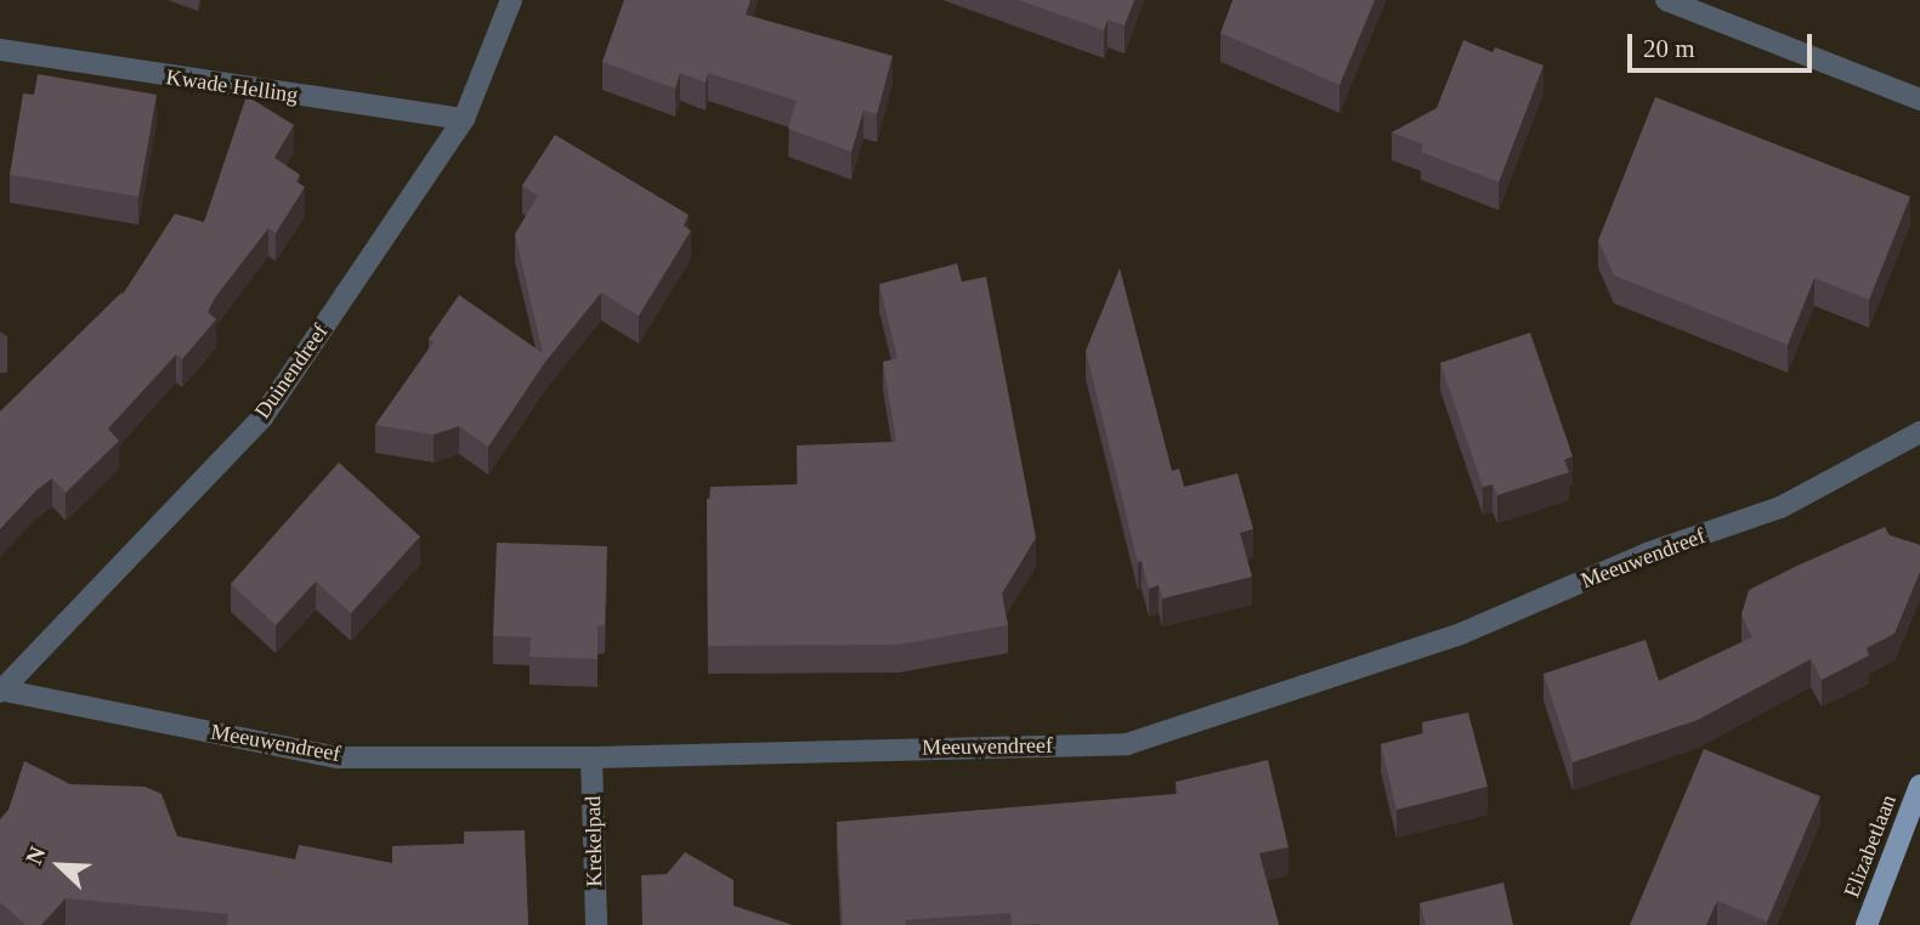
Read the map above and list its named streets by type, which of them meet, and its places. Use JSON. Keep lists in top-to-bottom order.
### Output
{
  "streets": {
    "main road": ["Elizabetlaan"],
    "street": [
      "Kwade Helling",
      "Duinendreef",
      "Meeuwendreef",
      "Krekelpad"
    ]
  },
  "crossings": [
    ["Kwade Helling", "Duinendreef"],
    ["Duinendreef", "Meeuwendreef"],
    ["Meeuwendreef", "Krekelpad"]
  ],
  "scale_bar": "20 m",
  "north": "top left"
}
